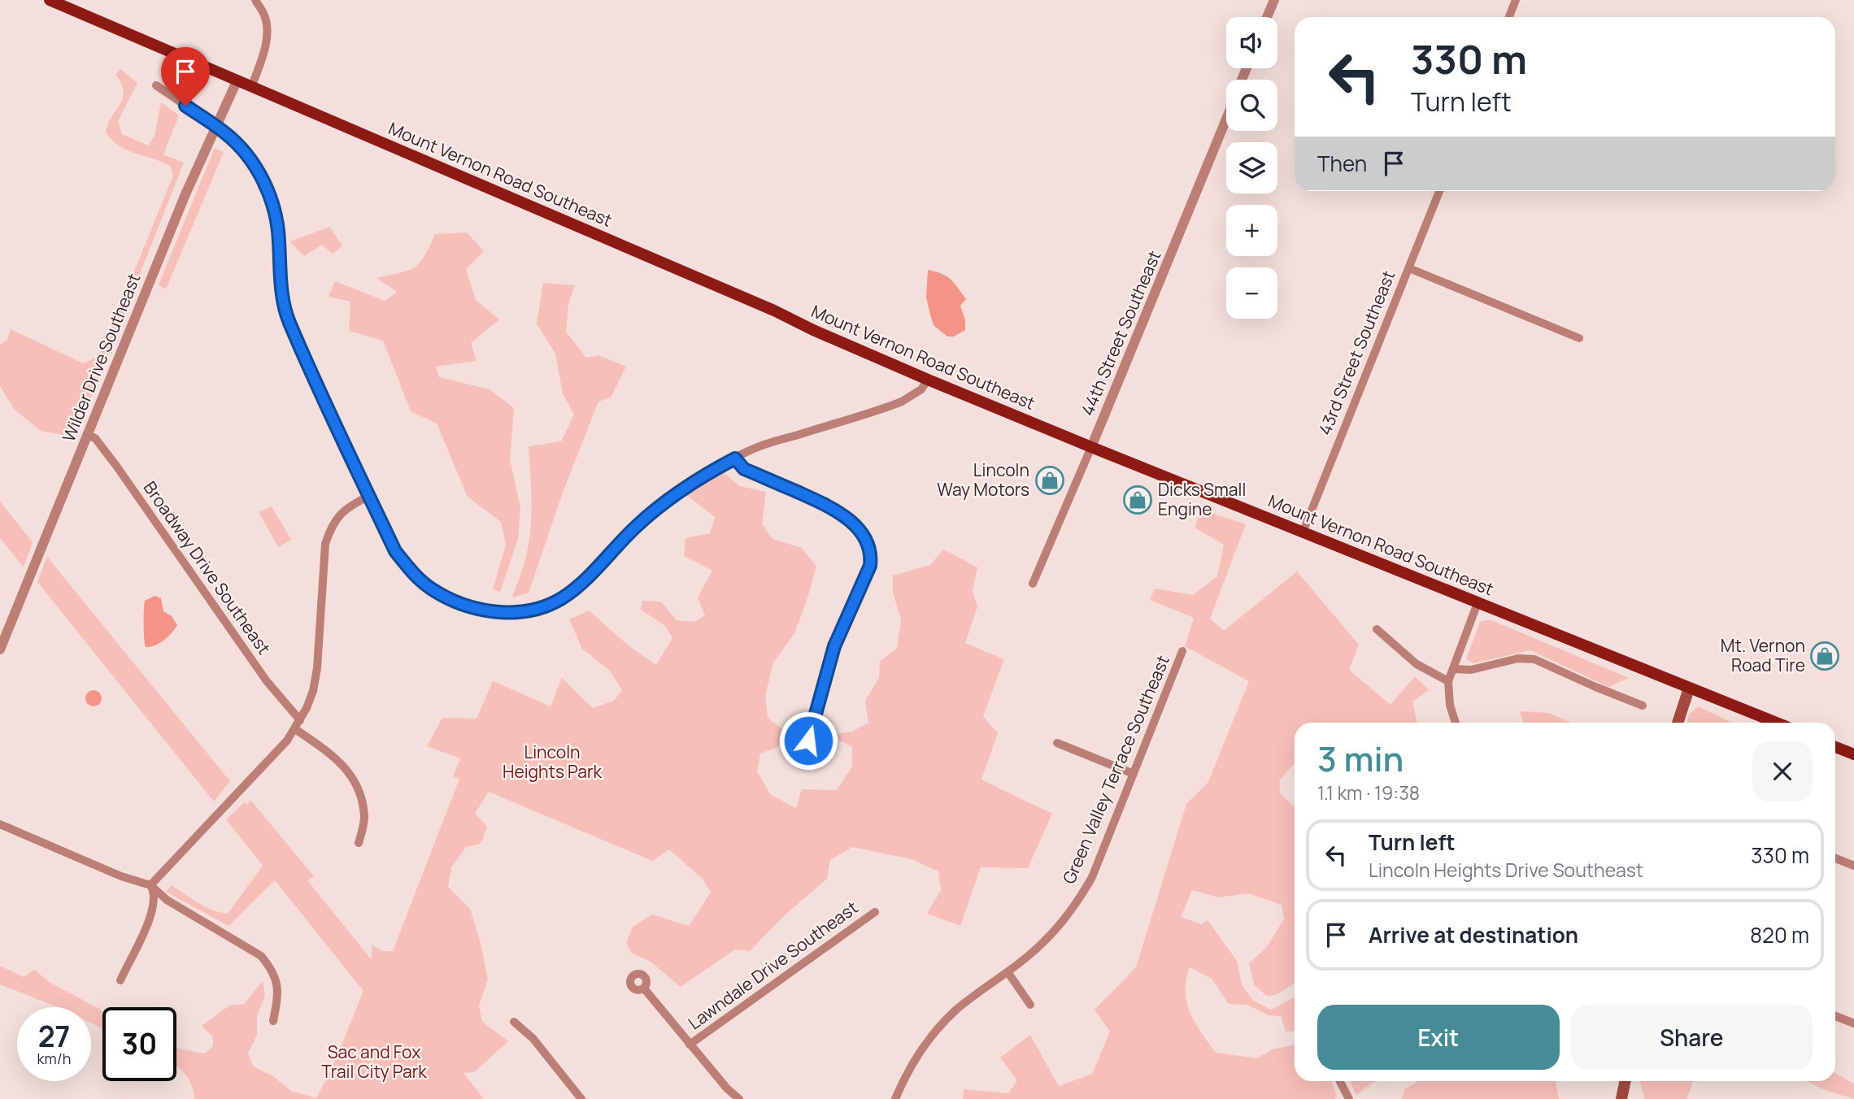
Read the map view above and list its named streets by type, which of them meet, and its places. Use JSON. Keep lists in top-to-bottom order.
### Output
{
  "streets": {
    "main road": ["Mount Vernon Road Southeast"],
    "street": [
      "44th Street Southeast",
      "43rd Street Southeast",
      "Wilder Drive Southeast",
      "Broadway Drive Southeast",
      "Green Valley Terrace Southeast",
      "Lawndale Drive Southeast"
    ]
  },
  "crossings": [
    ["Mount Vernon Road Southeast", "44th Street Southeast"],
    ["Mount Vernon Road Southeast", "43rd Street Southeast"],
    ["Mount Vernon Road Southeast", "Wilder Drive Southeast"],
    ["Wilder Drive Southeast", "Broadway Drive Southeast"]
  ],
  "parks": ["Lincoln Heights Park", "Sac and Fox Trail City Park"],
  "places": {
    "shop": ["Lincoln Way Motors", "Dicks Small Engine", "Mt. Vernon Road Tire"]
  },
  "page": {
    "map_buttons": ["+", "−"],
    "turn": ["330 m", "Turn left"],
    "then": "Then",
    "heading": ["3 min", "1.1 km · 19:38"],
    "list": [
      {
        "name": "Turn left",
        "note": "Lincoln Heights Drive Southeast",
        "value": "330 m"
      },
      {
        "name": "Arrive at destination",
        "value": "820 m"
      }
    ],
    "buttons": ["Exit", "Share"],
    "speed": "27 km/h",
    "limit": "30"
  }
}
